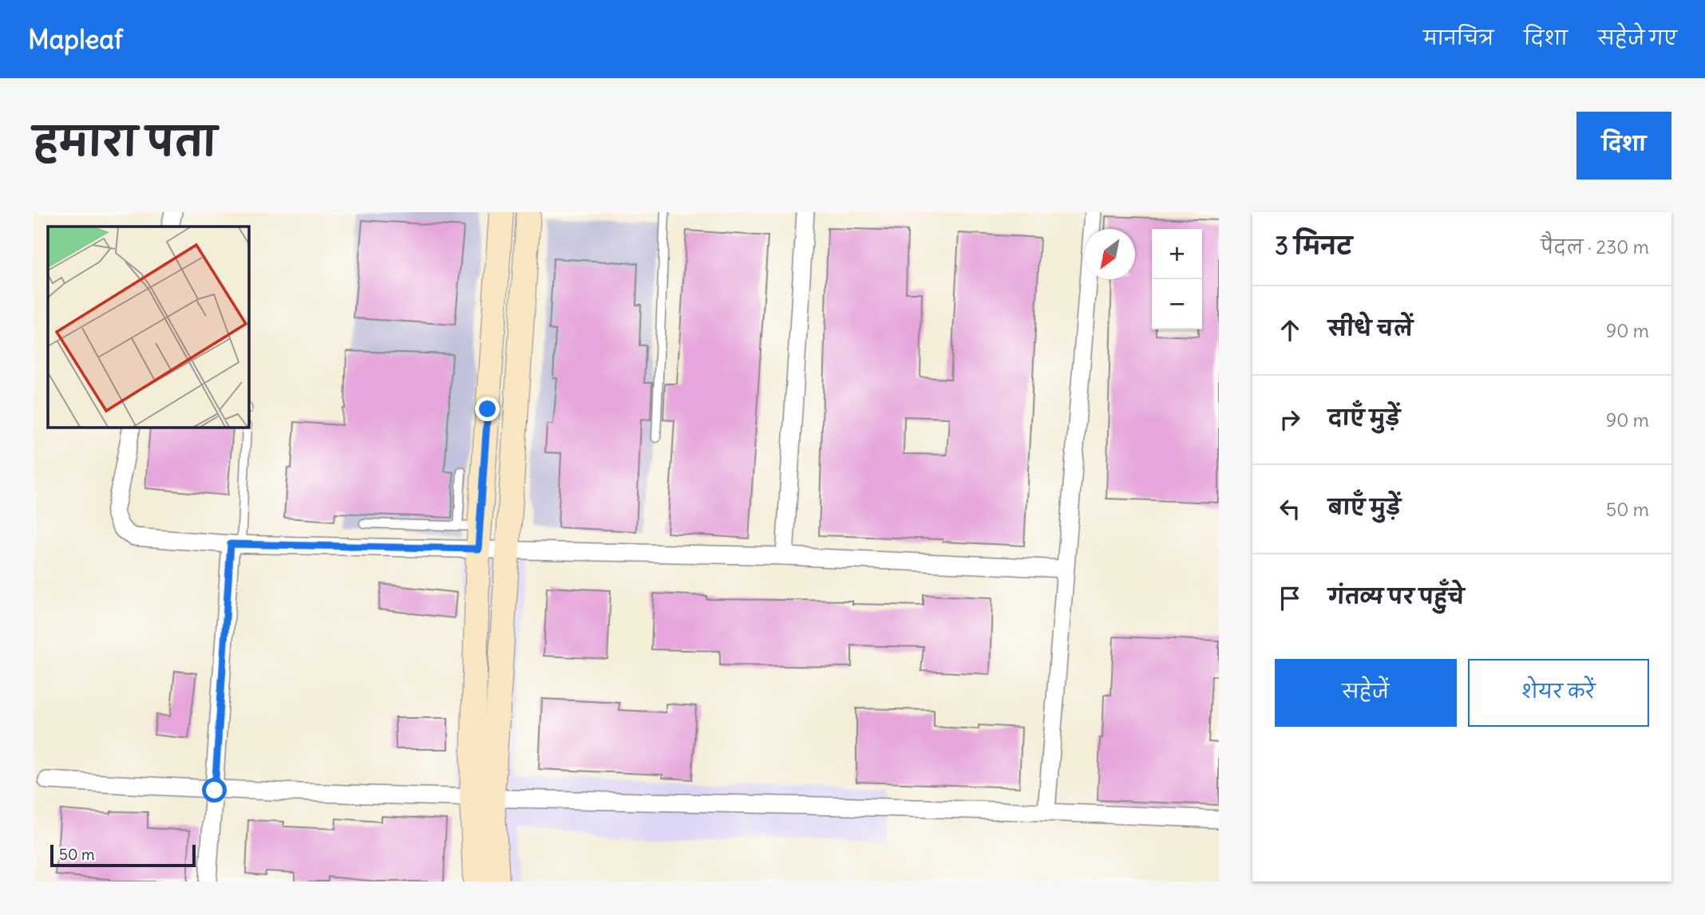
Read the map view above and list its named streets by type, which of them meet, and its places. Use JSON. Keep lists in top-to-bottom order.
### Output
{
  "scale_bar": "50 m",
  "north": "bottom left",
  "page": {
    "header": "Mapleaf",
    "nav": ["मानचित्र", "दिशा", "सहेजे गए"],
    "title": "हमारा पता",
    "buttons": [
      "दिशा",
      ["सहेजें", "शेयर करें"]
    ],
    "heading": ["3 मिनट", "पैदल · 230 m"],
    "map_buttons": ["+", "−"],
    "list": [
      ["सीधे चलें", "90 m"],
      ["दाएँ मुड़ें", "90 m"],
      ["बाएँ मुड़ें", "50 m"],
      "गंतव्य पर पहुँचे"
    ],
    "scale": "50 m"
  }
}
